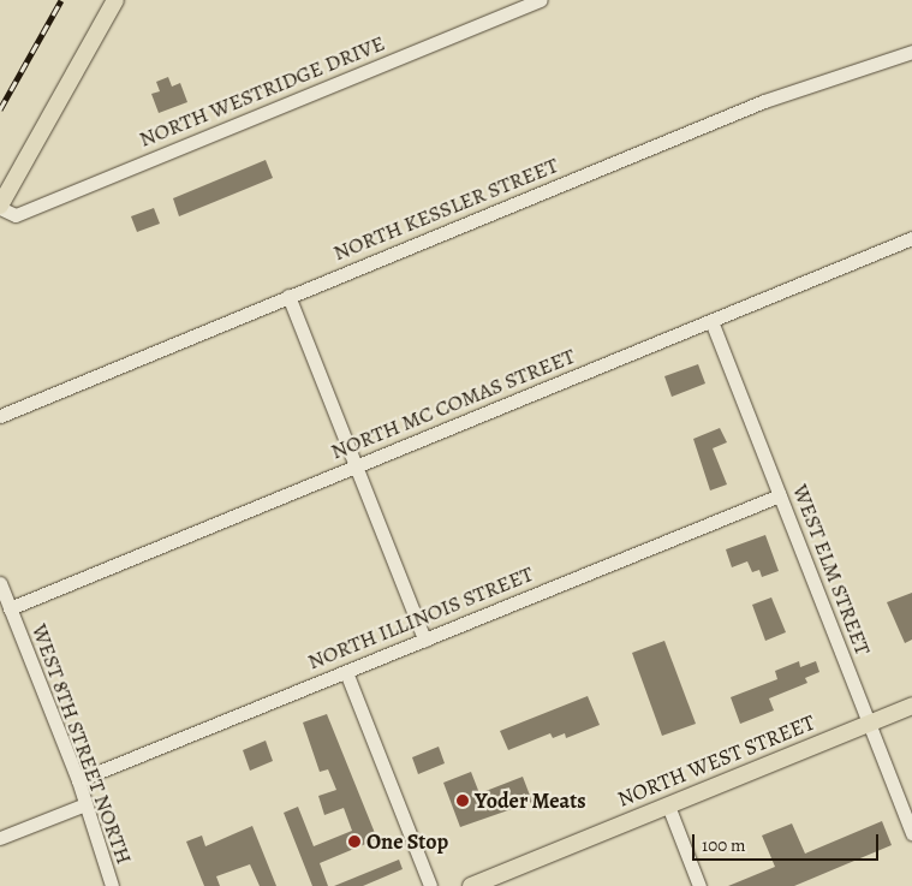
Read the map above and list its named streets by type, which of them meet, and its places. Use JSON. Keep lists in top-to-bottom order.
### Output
{
  "streets": {
    "main road": ["NORTH WEST STREET"],
    "street": [
      "NORTH WESTRIDGE DRIVE",
      "NORTH KESSLER STREET",
      "NORTH MC COMAS STREET",
      "WEST ELM STREET",
      "NORTH ILLINOIS STREET",
      "WEST 8TH STREET NORTH"
    ]
  },
  "crossings": [
    ["NORTH MC COMAS STREET", "WEST ELM STREET"],
    ["NORTH MC COMAS STREET", "WEST 8TH STREET NORTH"],
    ["WEST ELM STREET", "NORTH ILLINOIS STREET"],
    ["WEST ELM STREET", "NORTH WEST STREET"],
    ["NORTH ILLINOIS STREET", "WEST 8TH STREET NORTH"]
  ],
  "places": ["Yoder Meats", "One Stop"],
  "scale_bar": "100 m"
}
